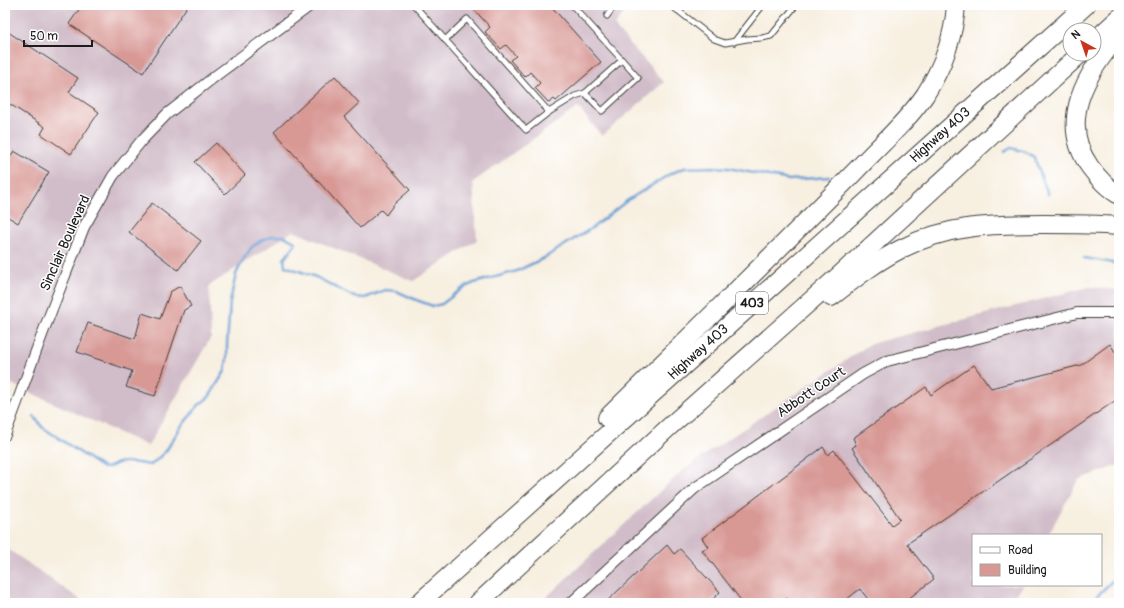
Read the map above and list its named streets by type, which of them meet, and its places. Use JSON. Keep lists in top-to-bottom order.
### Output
{
  "streets": {
    "highway": ["Highway 403", "403"],
    "street": ["Sinclair Boulevard", "Abbott Court"]
  },
  "legend": ["Road", "Building"],
  "scale_bar": "50 m",
  "north": "top left"
}
